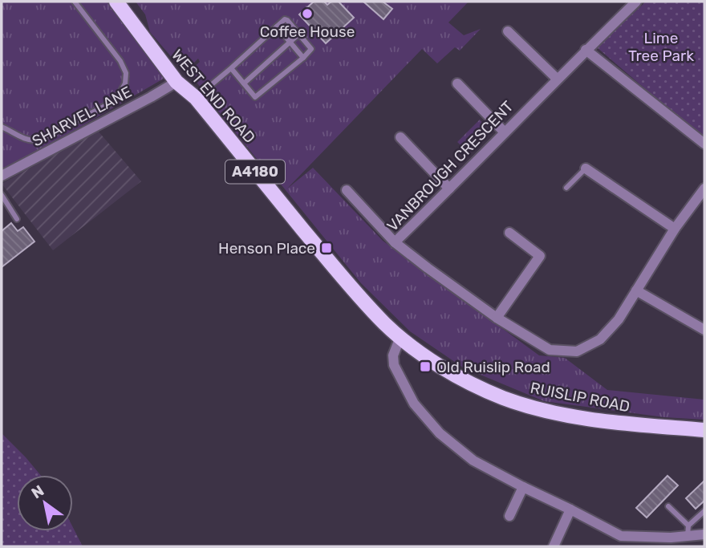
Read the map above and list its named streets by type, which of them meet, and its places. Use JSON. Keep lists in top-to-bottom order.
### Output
{
  "streets": {
    "main road": ["WEST END ROAD", "A4180", "RUISLIP ROAD"],
    "street": ["SHARVEL LANE", "VANBROUGH CRESCENT"]
  },
  "crossings": [
    ["WEST END ROAD", "SHARVEL LANE"],
    ["WEST END ROAD", "RUISLIP ROAD"]
  ],
  "parks": ["Lime Tree Park"],
  "places": {
    "other": ["Coffee House"],
    "transit": ["Henson Place", "Old Ruislip Road"]
  },
  "north": "top left"
}
